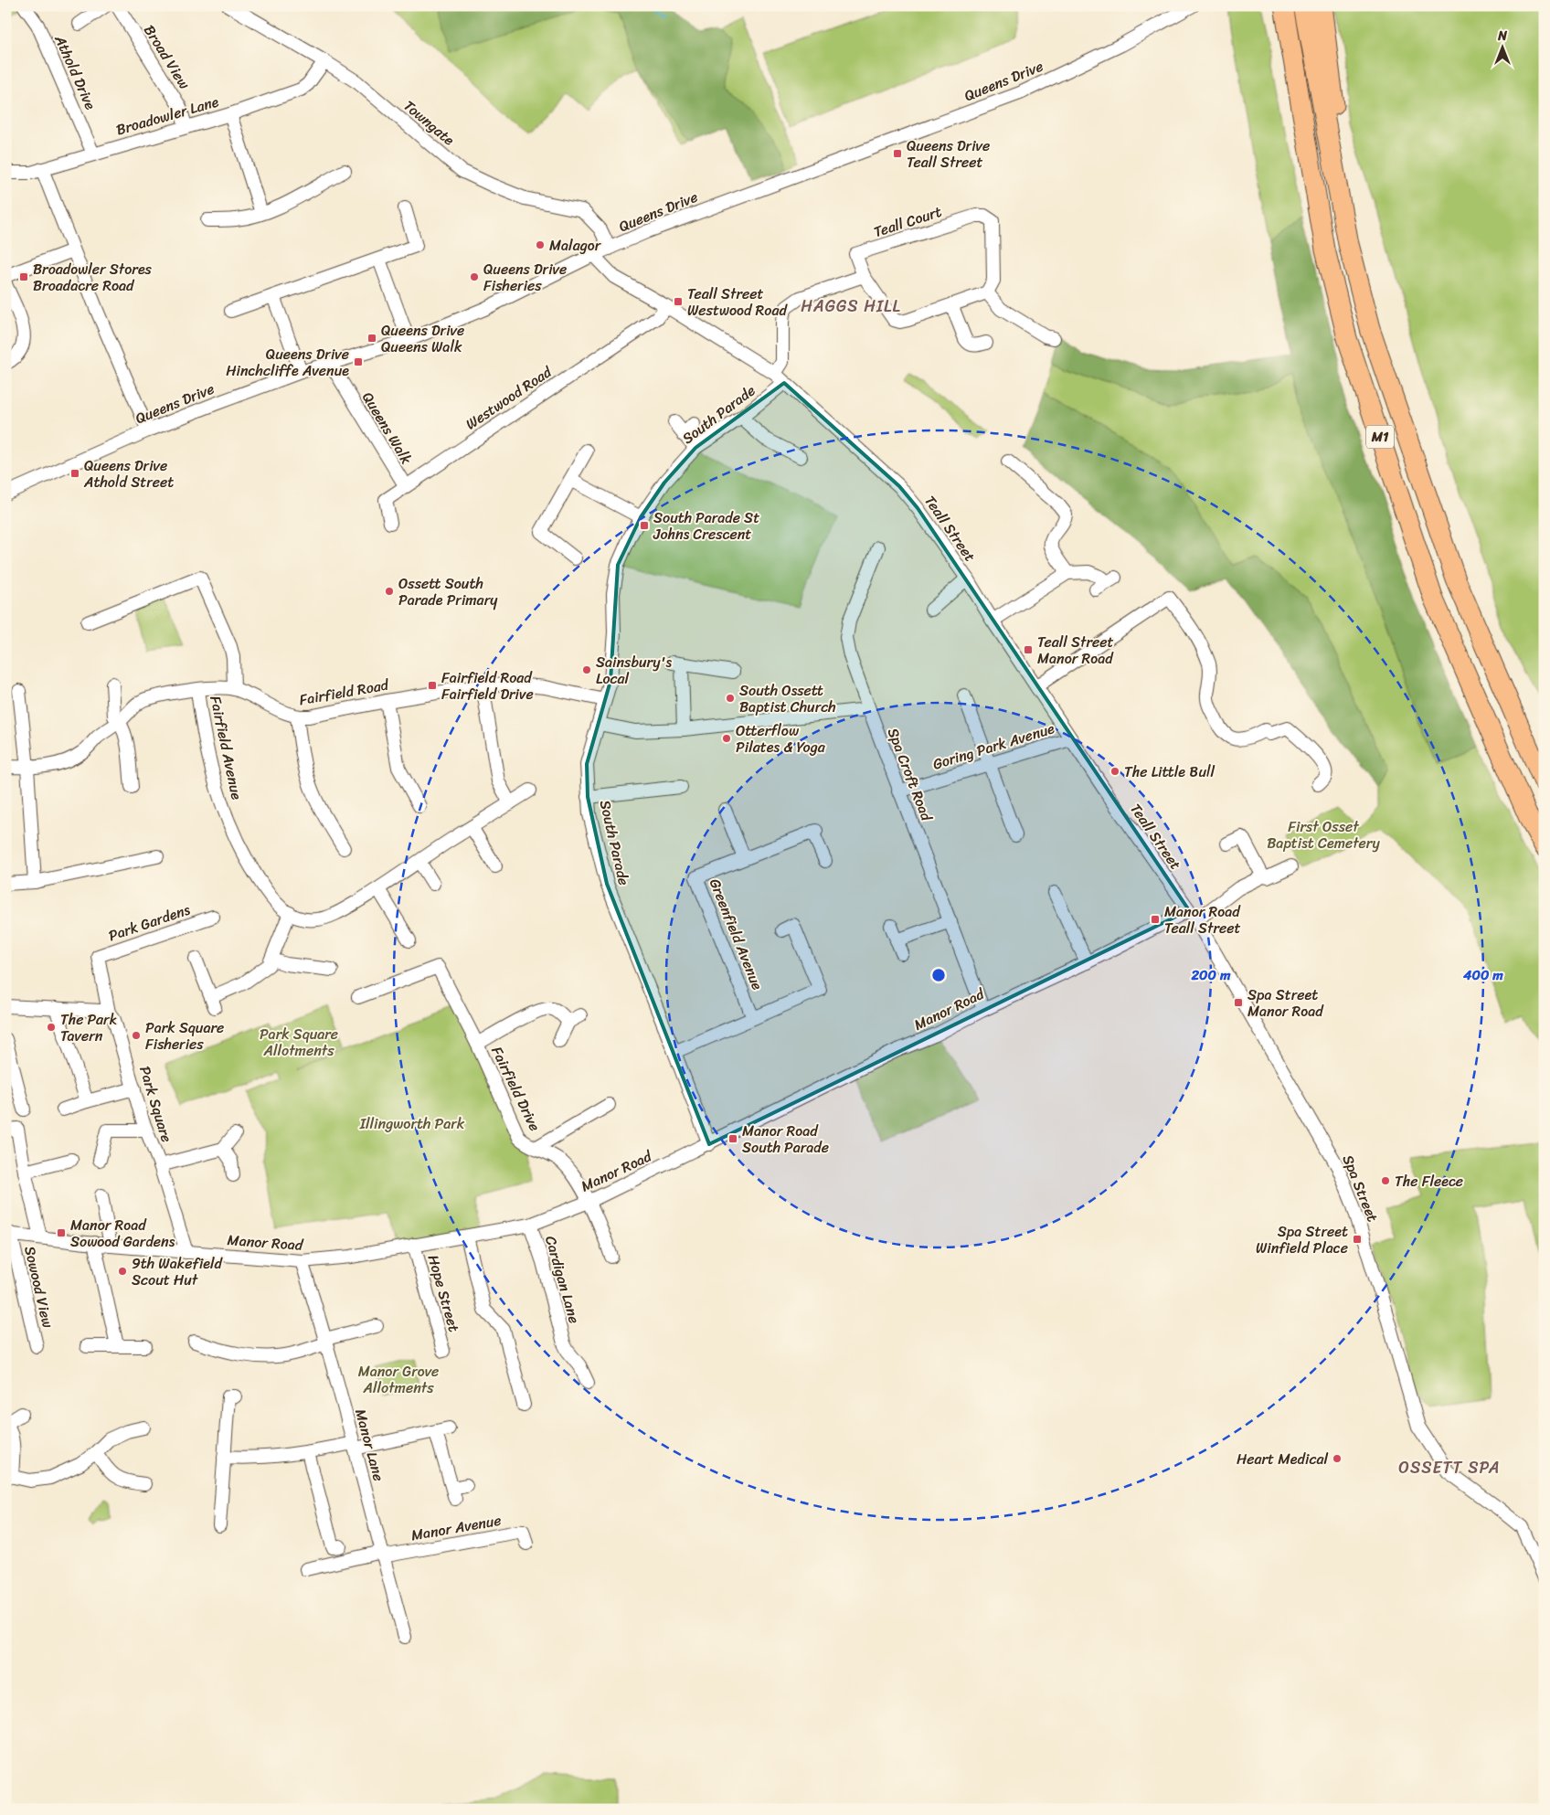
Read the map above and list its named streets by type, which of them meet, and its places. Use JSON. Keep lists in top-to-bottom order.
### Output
{
  "streets": {
    "highway": ["M1"],
    "street": [
      "Broad View",
      "Athold Drive",
      "Queens Drive",
      "Broadowler Lane",
      "Towngate",
      "Teall Court",
      "Westwood Road",
      "South Parade",
      "Queens Walk",
      "Teall Street",
      "Fairfield Road",
      "Goring Park Avenue",
      "Fairfield Avenue",
      "Spa Croft Road",
      "Park Gardens",
      "Greenfield Avenue",
      "Manor Road",
      "Fairfield Drive",
      "Park Square",
      "Spa Street",
      "Cardigan Lane",
      "Sowood View",
      "Hope Street",
      "Manor Lane",
      "Manor Avenue"
    ]
  },
  "crossings": [
    ["Broad View", "Broadowler Lane"],
    ["Athold Drive", "Broadowler Lane"],
    ["Queens Drive", "Towngate"],
    ["Queens Drive", "Queens Walk"],
    ["Queens Drive", "Teall Street"],
    ["Broadowler Lane", "Towngate"],
    ["Westwood Road", "Queens Walk"],
    ["Westwood Road", "Teall Street"],
    ["South Parade", "Teall Street"],
    ["South Parade", "Fairfield Road"],
    ["South Parade", "Manor Road"],
    ["Teall Street", "Goring Park Avenue"],
    ["Teall Street", "Manor Road"],
    ["Teall Street", "Spa Street"],
    ["Fairfield Road", "Fairfield Avenue"],
    ["Goring Park Avenue", "Spa Croft Road"],
    ["Spa Croft Road", "Manor Road"],
    ["Park Gardens", "Park Square"],
    ["Manor Road", "Fairfield Drive"],
    ["Manor Road", "Park Square"],
    ["Manor Road", "Spa Street"],
    ["Manor Road", "Cardigan Lane"],
    ["Manor Road", "Sowood View"],
    ["Manor Road", "Hope Street"],
    ["Manor Road", "Manor Lane"],
    ["Manor Lane", "Manor Avenue"]
  ],
  "districts": ["HAGGS HILL", "OSSETT SPA"],
  "parks": [
    "First Osset Baptist Cemetery",
    "Park Square Allotments",
    "Illingworth Park",
    "Manor Grove Allotments"
  ],
  "places": {
    "transit": [
      "Queens Drive Teall Street",
      "Broadowler Stores Broadacre Road",
      "Teall Street Westwood Road",
      "Queens Drive Queens Walk",
      "Queens Drive Hinchcliffe Avenue",
      "Queens Drive Athold Street",
      "South Parade St Johns Crescent",
      "Teall Street Manor Road",
      "Fairfield Road Fairfield Drive",
      "Manor Road Teall Street",
      "Spa Street Manor Road",
      "Manor Road South Parade",
      "Manor Road Sowood Gardens",
      "Spa Street Winfield Place"
    ],
    "other": [
      "Malagor",
      "Queens Drive Fisheries",
      "Ossett South Parade Primary",
      "Sainsbury's Local",
      "South Ossett Baptist Church",
      "Otterflow Pilates & Yoga",
      "The Little Bull",
      "The Park Tavern",
      "Park Square Fisheries",
      "The Fleece",
      "9th Wakefield Scout Hut",
      "Heart Medical"
    ]
  },
  "north": "top",
  "rings": ["200 m", "400 m"]
}
